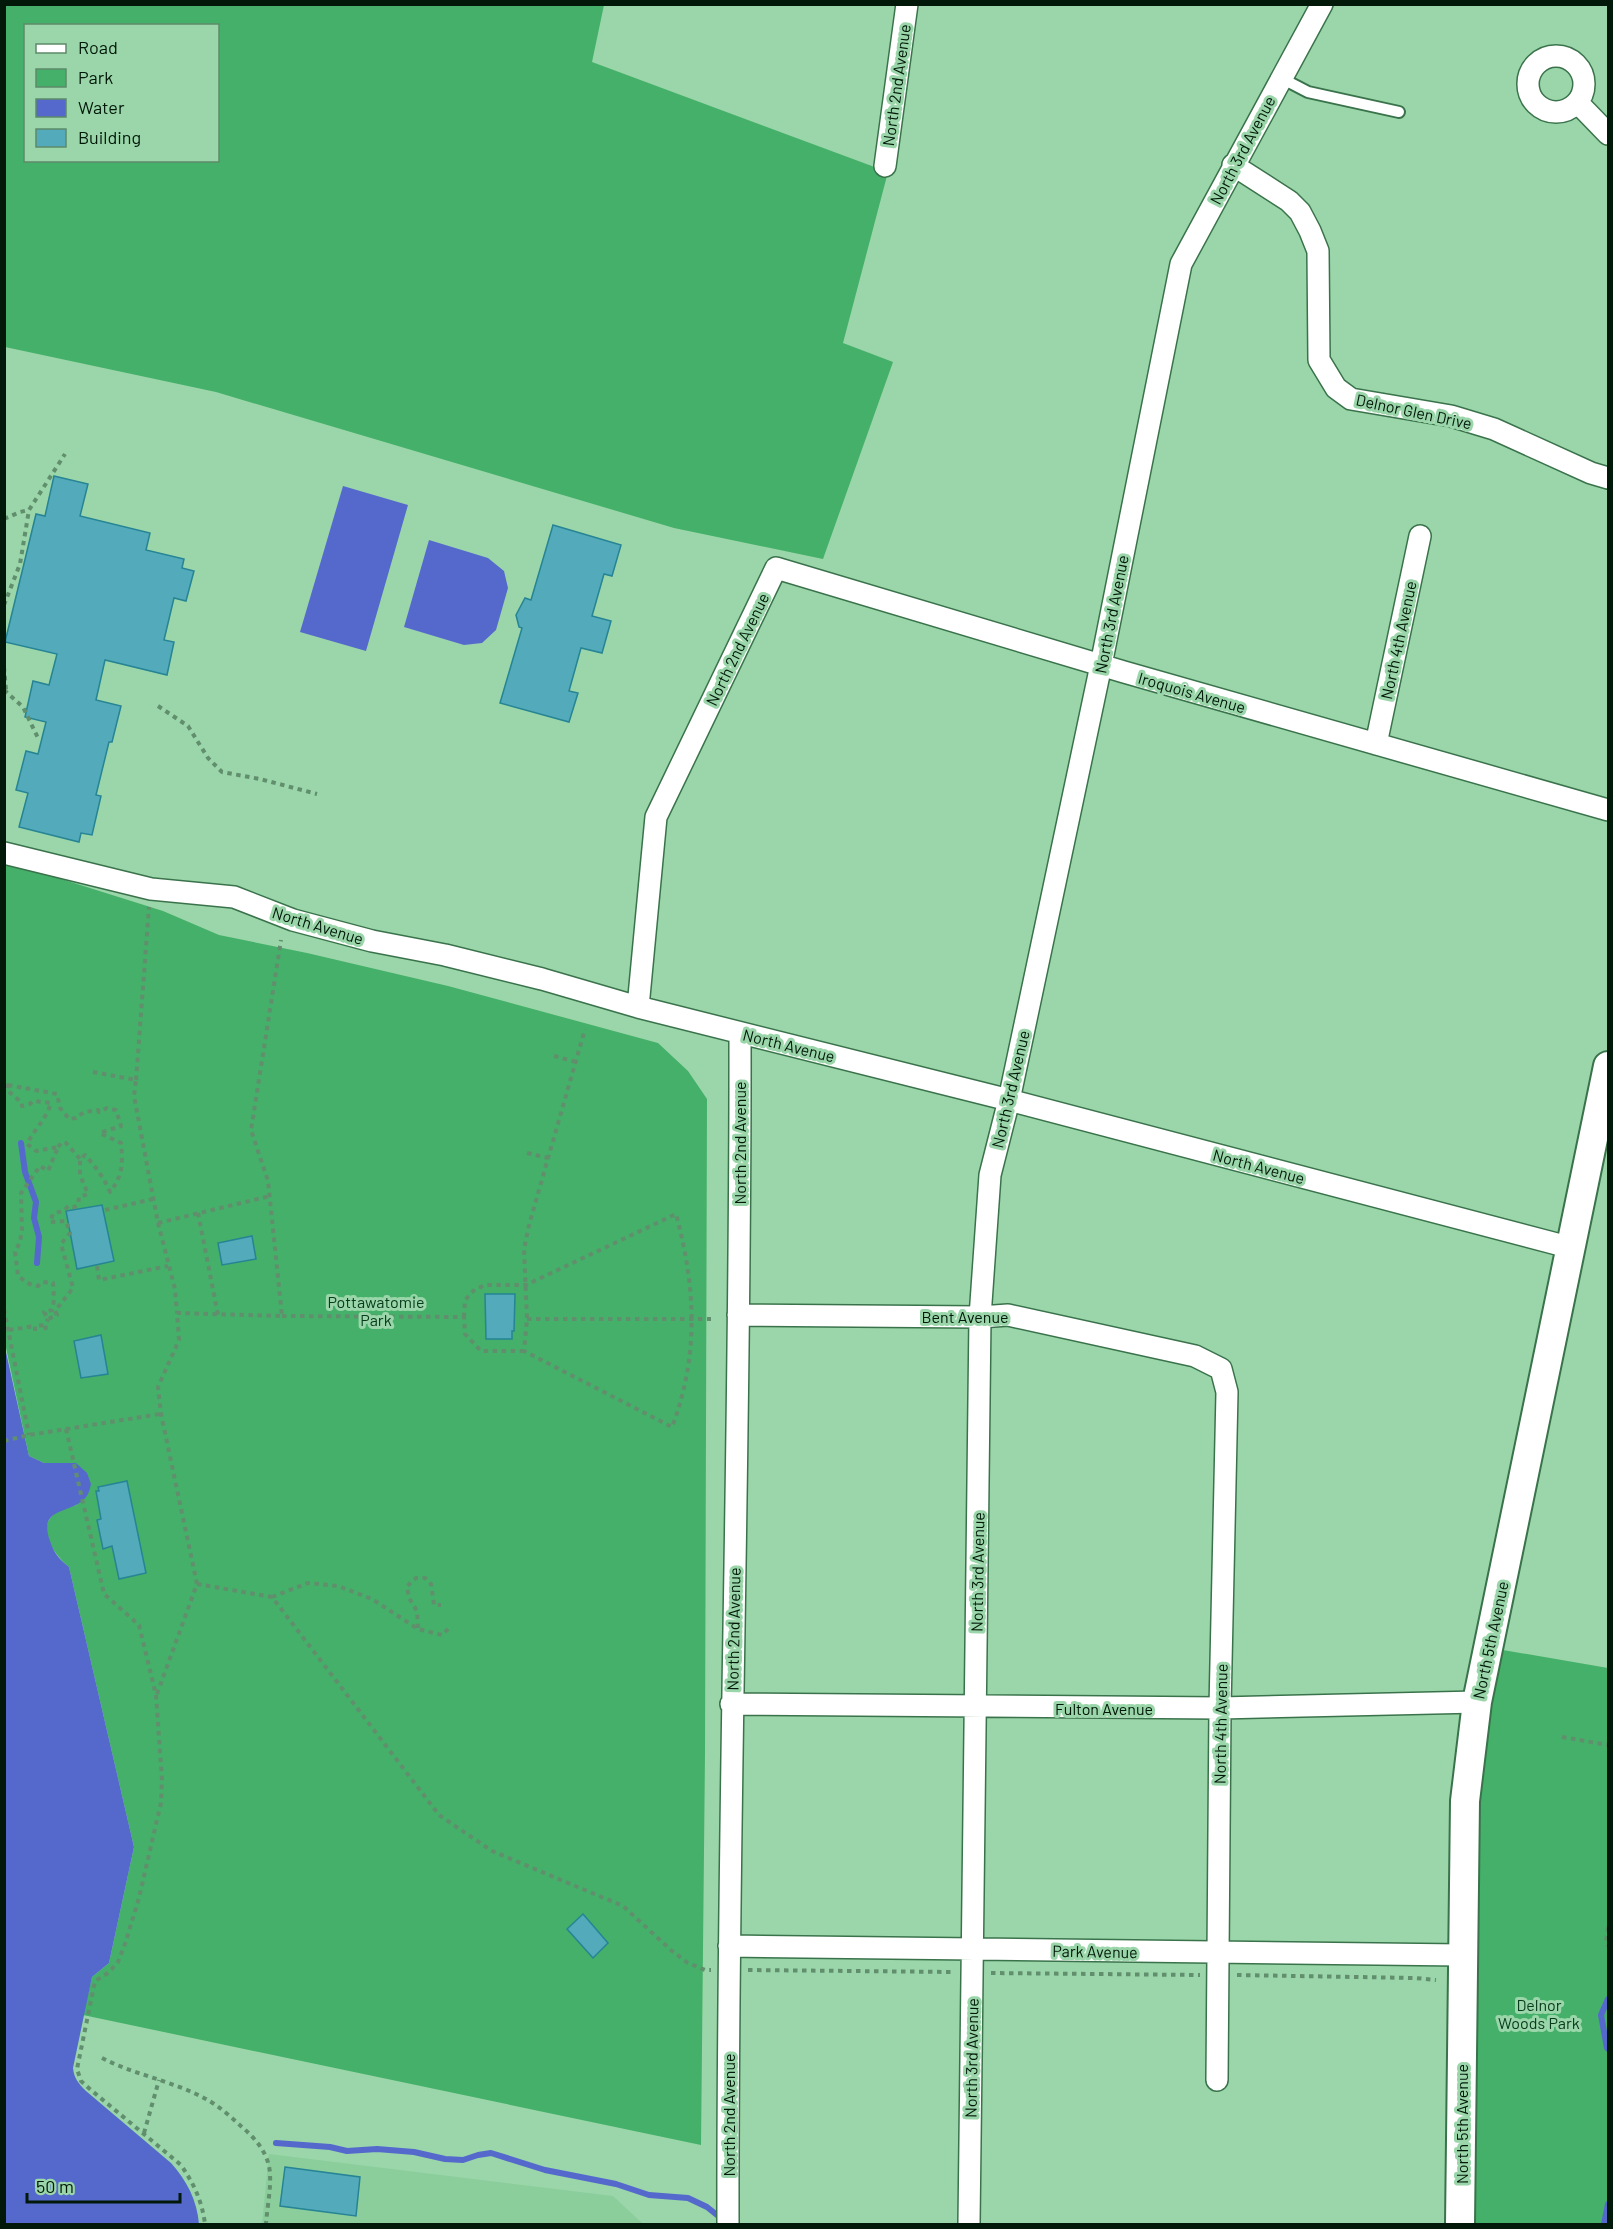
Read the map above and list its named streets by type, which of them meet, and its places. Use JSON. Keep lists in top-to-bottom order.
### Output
{
  "streets": {
    "main road": ["North 5th Avenue"],
    "street": [
      "North 2nd Avenue",
      "North 3rd Avenue",
      "Delnor Glen Drive",
      "North 4th Avenue",
      "Iroquois Avenue",
      "North Avenue",
      "Bent Avenue",
      "Fulton Avenue",
      "Park Avenue"
    ]
  },
  "crossings": [
    ["North 2nd Avenue", "Iroquois Avenue"],
    ["North 2nd Avenue", "North Avenue"],
    ["North 2nd Avenue", "Bent Avenue"],
    ["North 2nd Avenue", "Fulton Avenue"],
    ["North 2nd Avenue", "Park Avenue"],
    ["North 3rd Avenue", "Delnor Glen Drive"],
    ["North 3rd Avenue", "Iroquois Avenue"],
    ["North 3rd Avenue", "North Avenue"],
    ["North 3rd Avenue", "Bent Avenue"],
    ["North 3rd Avenue", "Fulton Avenue"],
    ["North 3rd Avenue", "Park Avenue"],
    ["North 4th Avenue", "Iroquois Avenue"],
    ["North 4th Avenue", "Bent Avenue"],
    ["North 4th Avenue", "Fulton Avenue"],
    ["North 4th Avenue", "Park Avenue"],
    ["North Avenue", "North 5th Avenue"],
    ["North 5th Avenue", "Fulton Avenue"],
    ["North 5th Avenue", "Park Avenue"]
  ],
  "parks": ["Pottawatomie Park", "Delnor Woods Park"],
  "legend": [
    "Road",
    "Park",
    "Water",
    "Building"
  ],
  "scale_bar": "50 m"
}
